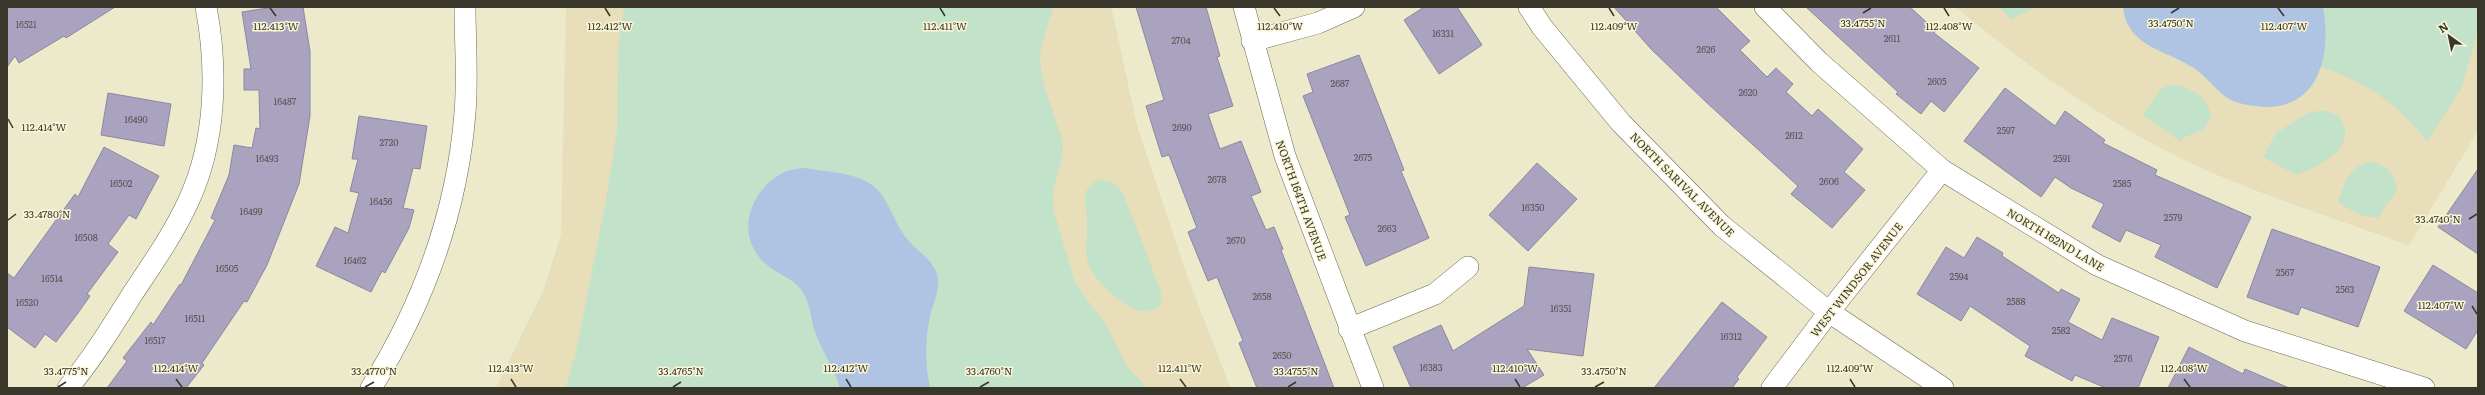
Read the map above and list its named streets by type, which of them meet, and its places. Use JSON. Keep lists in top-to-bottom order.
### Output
{
  "streets": {
    "street": [
      "NORTH SARIVAL AVENUE",
      "NORTH 164TH AVENUE",
      "NORTH 162ND LANE",
      "WEST WINDSOR AVENUE"
    ]
  },
  "crossings": [
    ["NORTH SARIVAL AVENUE", "WEST WINDSOR AVENUE"],
    ["NORTH 162ND LANE", "WEST WINDSOR AVENUE"]
  ],
  "house_numbers": [
    "16521",
    "16331",
    "2611",
    "2704",
    "2626",
    "2605",
    "2687",
    "2620",
    "16487",
    "16490",
    "2690",
    "2597",
    "2612",
    "2720",
    "2675",
    "16493",
    "2591",
    "2678",
    "2606",
    "16502",
    "2585",
    "16456",
    "16350",
    "16499",
    "2579",
    "2663",
    "16508",
    "2670",
    "16462",
    "16505",
    "2567",
    "2594",
    "16514",
    "2563",
    "2658",
    "2588",
    "16520",
    "16351",
    "16511",
    "2582",
    "16312",
    "16517",
    "2650",
    "2576",
    "16383"
  ],
  "north": "top left",
  "coordinates": [
    "33.4755°N",
    "33.4750°N",
    "112.410°W",
    "112.409°W",
    "112.408°W",
    "112.413°W",
    "112.412°W",
    "112.411°W",
    "112.407°W",
    "112.414°W",
    "33.4780°N",
    "33.4740°N",
    "33.4775°N",
    "33.4770°N",
    "33.4765°N",
    "33.4760°N"
  ]
}
